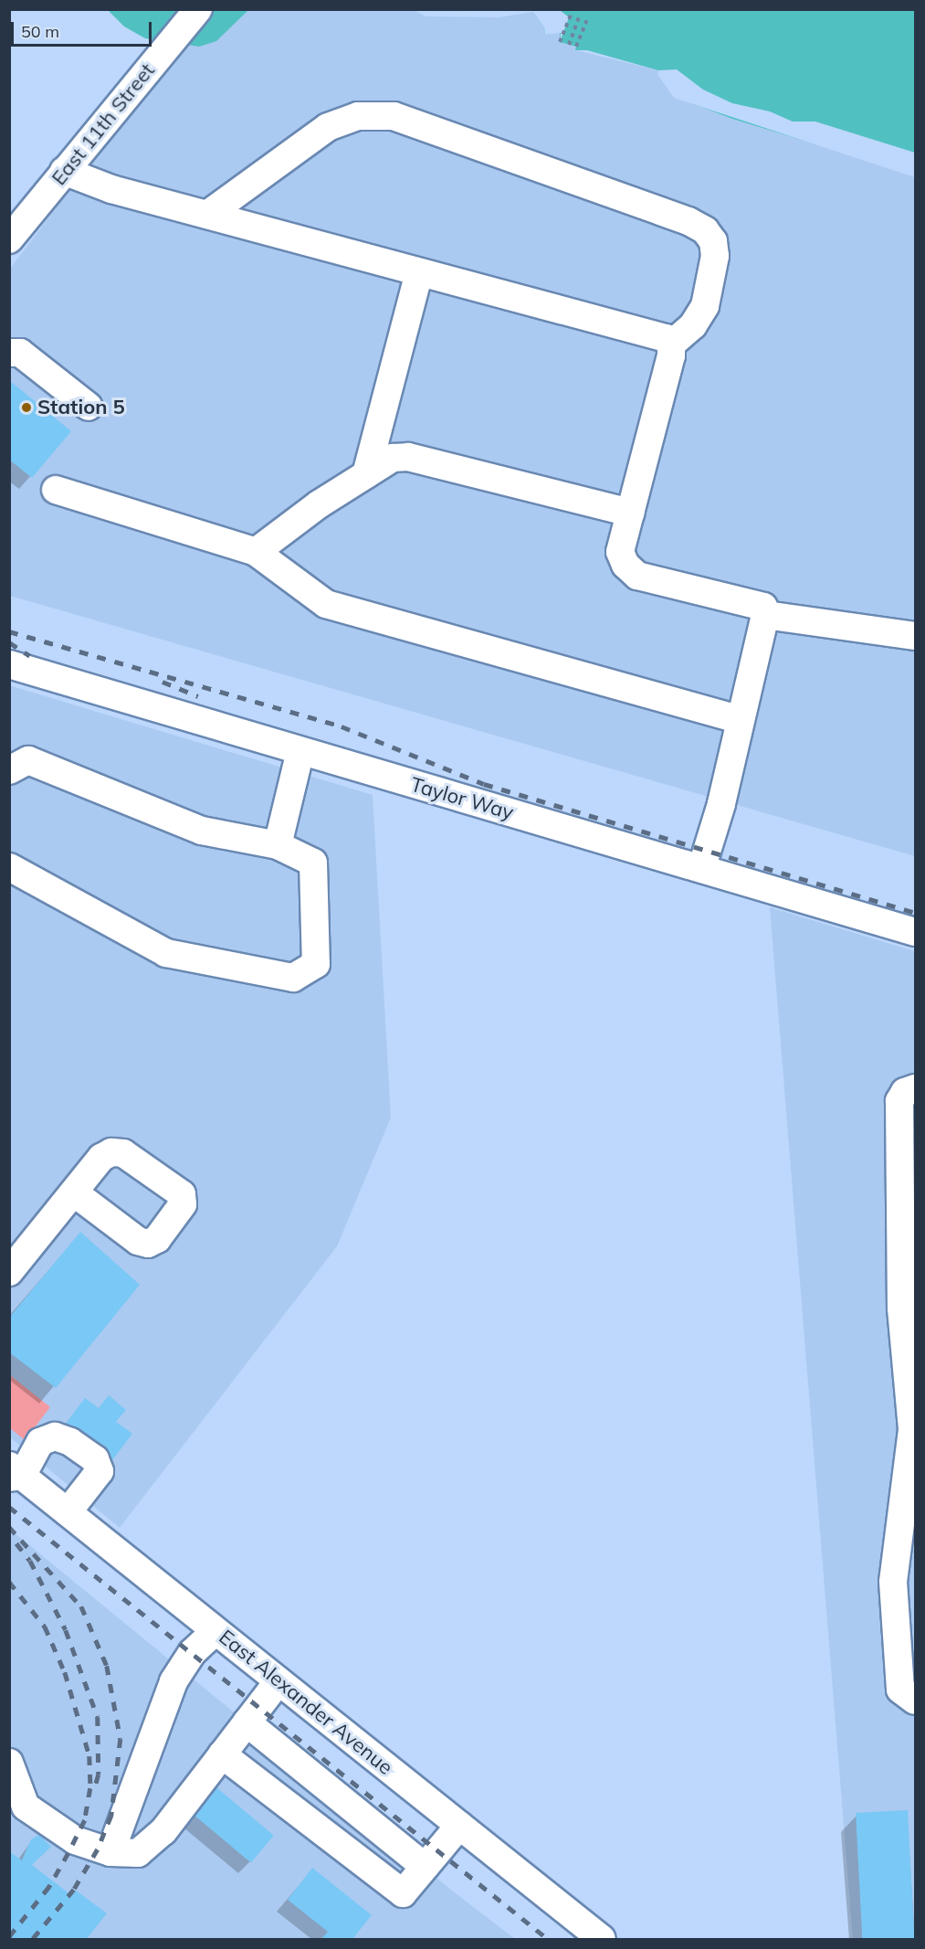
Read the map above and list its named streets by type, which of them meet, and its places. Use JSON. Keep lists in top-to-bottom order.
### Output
{
  "streets": {
    "street": ["East 11th Street", "Taylor Way", "East Alexander Avenue"]
  },
  "places": ["Station 5"],
  "scale_bar": "50 m"
}
